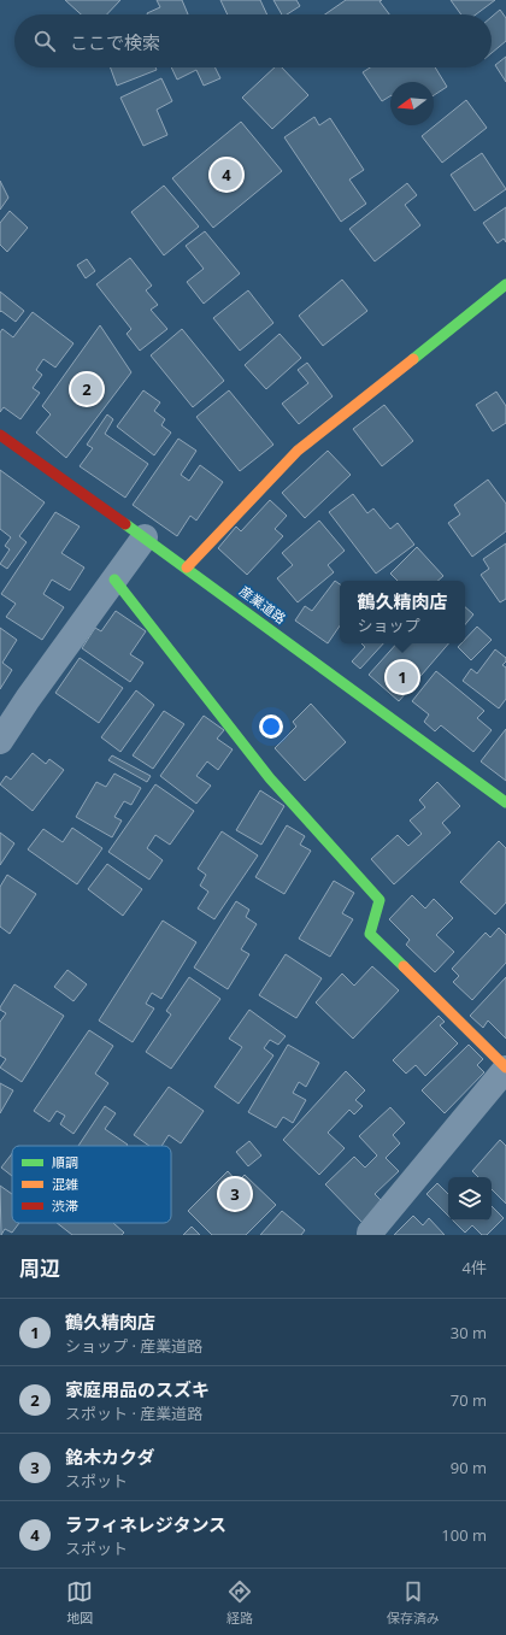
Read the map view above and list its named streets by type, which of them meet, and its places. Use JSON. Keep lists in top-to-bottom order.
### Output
{
  "streets": {
    "street": ["産業道路"]
  },
  "legend": ["順調", "混雑", "渋滞"],
  "north": "left",
  "page": {
    "search": "ここで検索",
    "pins": [
      "4",
      "2",
      "1",
      "3"
    ],
    "popup": ["鶴久精肉店", "ショップ"],
    "heading": ["周辺", "4件"],
    "list": [
      {
        "mark": "1",
        "name": "鶴久精肉店",
        "note": "ショップ · 産業道路",
        "value": "30 m"
      },
      {
        "mark": "2",
        "name": "家庭用品のスズキ",
        "note": "スポット · 産業道路",
        "value": "70 m"
      },
      {
        "mark": "3",
        "name": "銘木カクダ",
        "note": "スポット",
        "value": "90 m"
      },
      {
        "mark": "4",
        "name": "ラフィネレジタンス",
        "note": "スポット",
        "value": "100 m"
      }
    ],
    "nav": ["地図", "経路", "保存済み"]
  }
}
